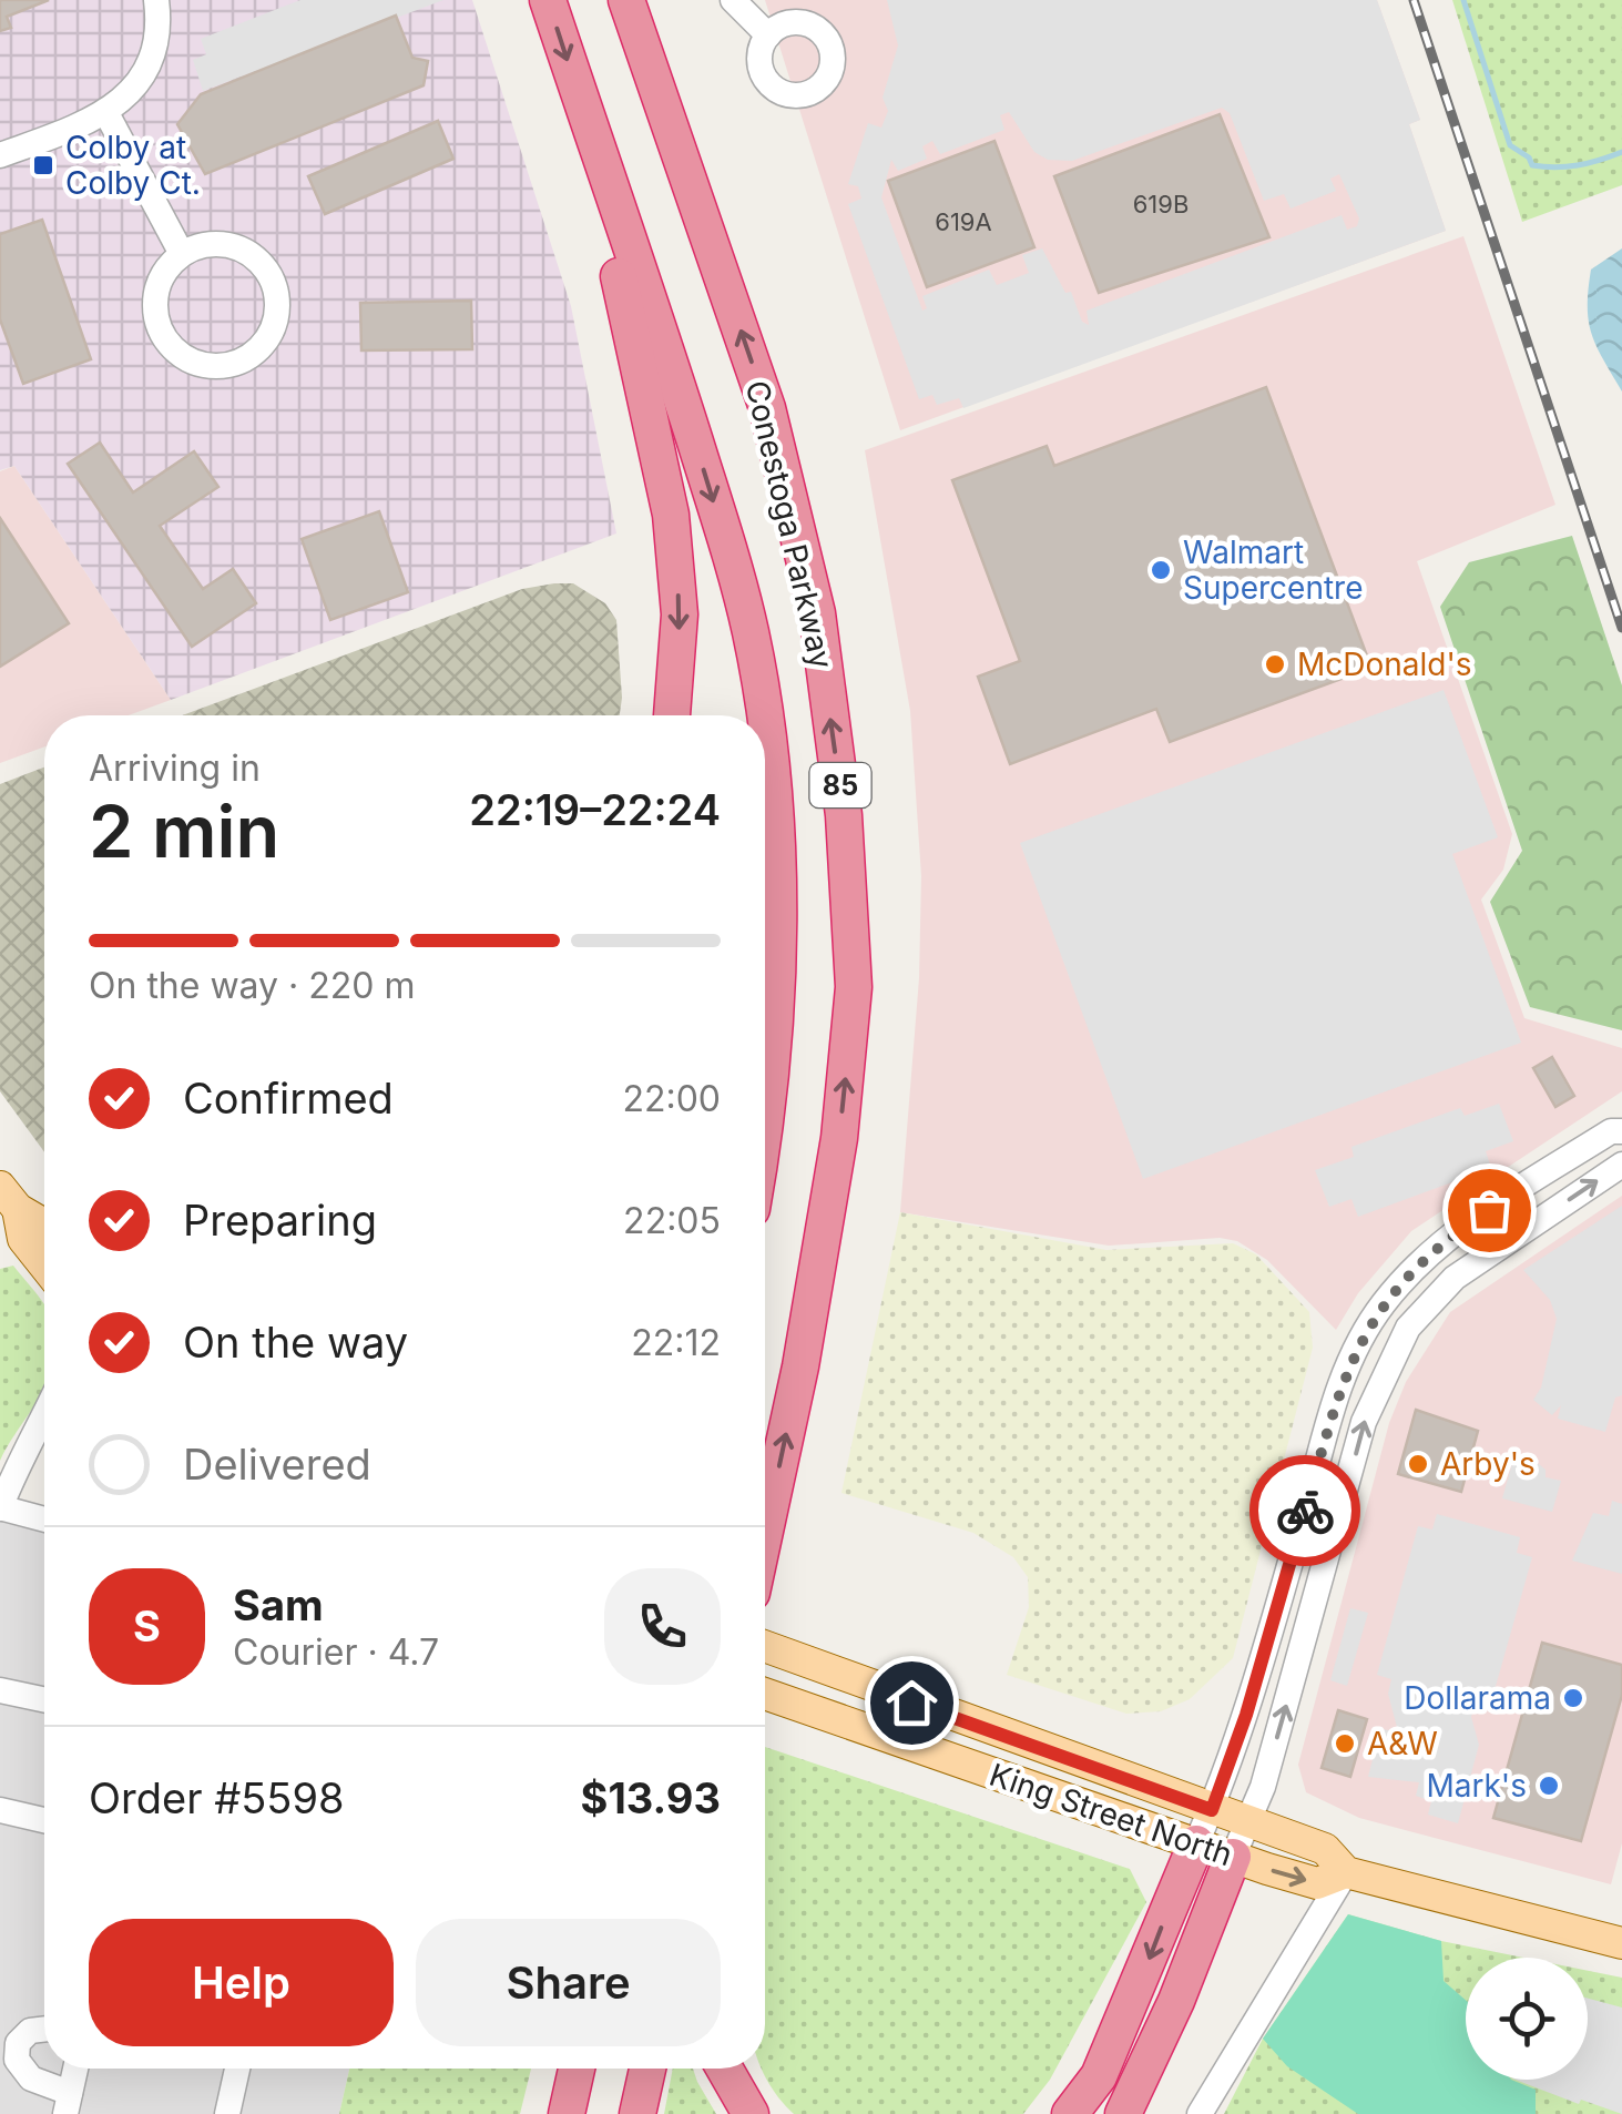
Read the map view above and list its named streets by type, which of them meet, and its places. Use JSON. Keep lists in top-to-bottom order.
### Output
{
  "streets": {
    "highway": ["Conestoga Parkway", "85"],
    "main road": ["King Street North"]
  },
  "places": {
    "transit": ["Colby at Colby Ct."],
    "other": [
      "Walmart Supercentre",
      "McDonald's",
      "Arby's",
      "Dollarama",
      "A&W",
      "Mark's"
    ]
  },
  "house_numbers": ["619B", "619A"],
  "page": {
    "heading": ["2 min", "Arriving in", "22:19–22:24"],
    "panel": [
      "Sam",
      "Courier · 4.7",
      "Order #5598",
      "$13.93"
    ],
    "bar": "On the way · 220 m",
    "list": [
      ["Confirmed", "22:00"],
      ["Preparing", "22:05"],
      ["On the way", "22:12"],
      "Delivered"
    ],
    "round": "S",
    "buttons": ["Help", "Share"]
  }
}
